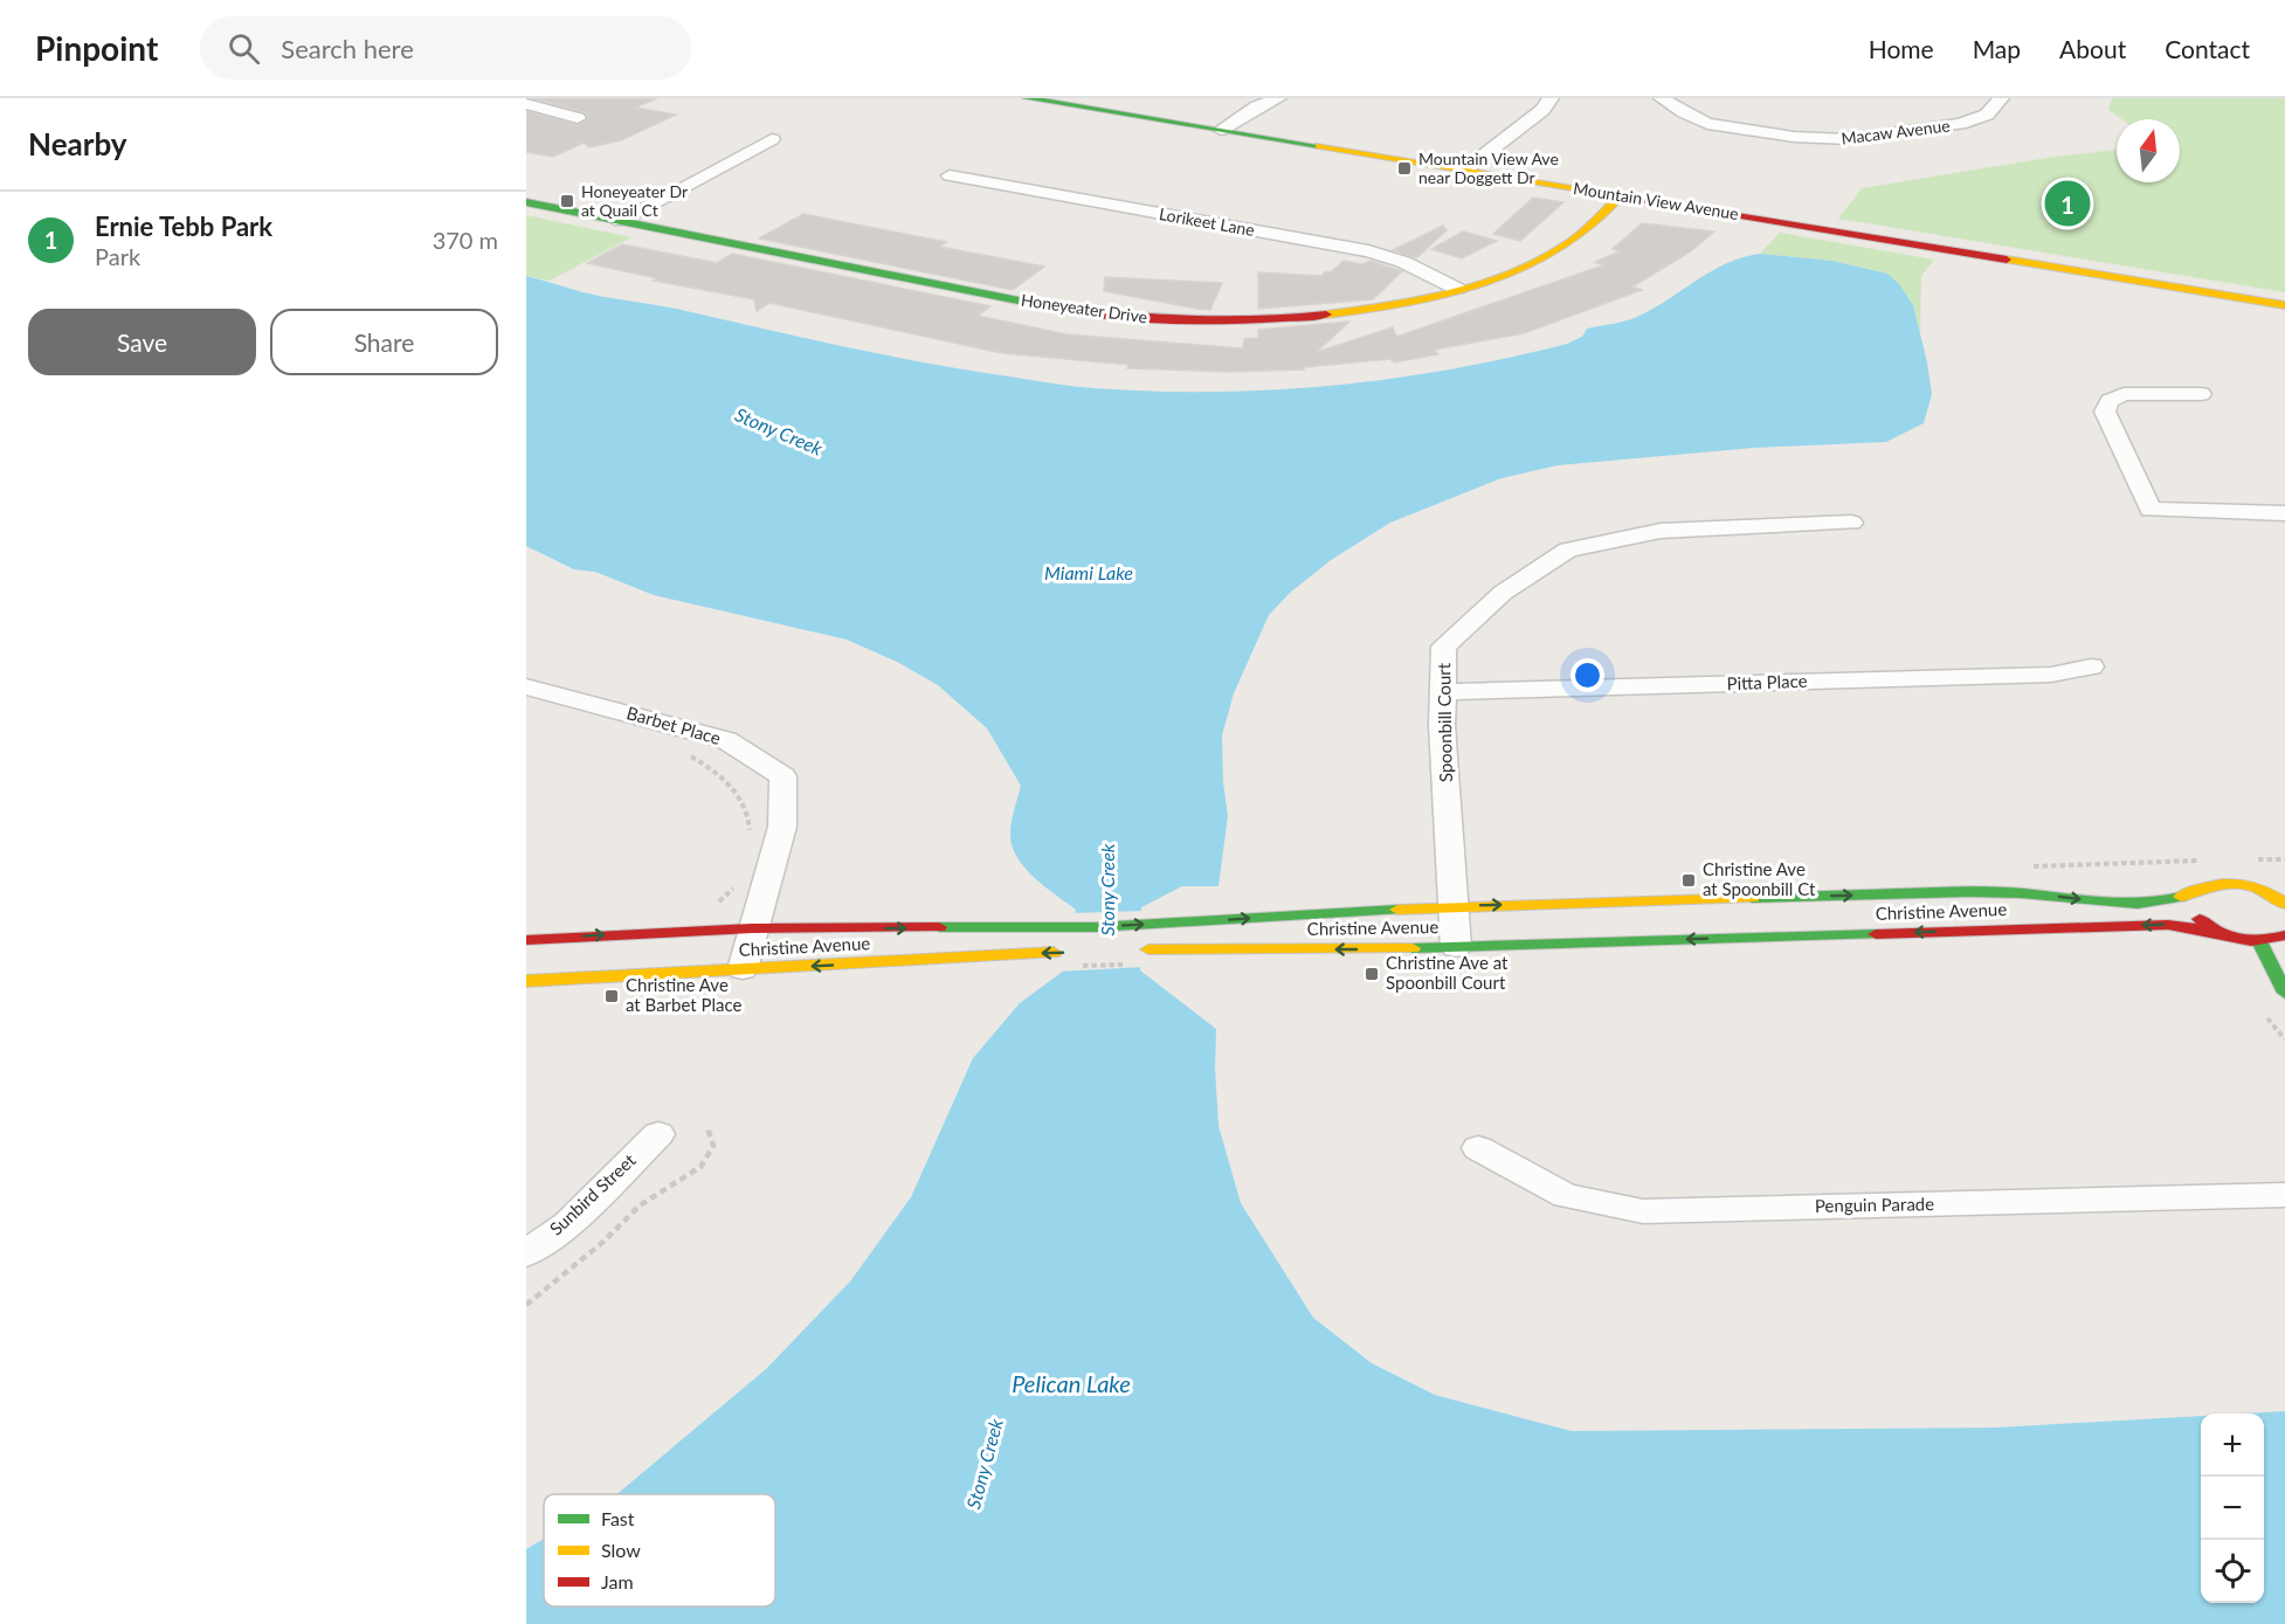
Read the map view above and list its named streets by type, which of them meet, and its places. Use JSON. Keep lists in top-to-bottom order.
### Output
{
  "streets": {
    "street": [
      "Macaw Avenue",
      "Mountain View Avenue",
      "Lorikeet Lane",
      "Honeyeater Drive",
      "Pitta Place",
      "Spoonbill Court",
      "Barbet Place",
      "Christine Avenue",
      "Sunbird Street",
      "Penguin Parade"
    ]
  },
  "crossings": [
    ["Mountain View Avenue", "Honeyeater Drive"],
    ["Lorikeet Lane", "Honeyeater Drive"],
    ["Pitta Place", "Spoonbill Court"],
    ["Spoonbill Court", "Christine Avenue"],
    ["Barbet Place", "Christine Avenue"]
  ],
  "water": ["Stony Creek", "Miami Lake", "Pelican Lake"],
  "places": {
    "transit": [
      "Mountain View Ave near Doggett Dr",
      "Honeyeater Dr at Quail Ct",
      "Christine Ave at Spoonbill Ct",
      "Christine Ave at Spoonbill Court",
      "Christine Ave at Barbet Place"
    ]
  },
  "legend": ["Fast", "Slow", "Jam"],
  "north": "top",
  "page": {
    "header": "Pinpoint",
    "search": "Search here",
    "nav": [
      "Home",
      "Map",
      "About",
      "Contact"
    ],
    "heading": "Nearby",
    "pins": "1",
    "list": [
      {
        "mark": "1",
        "name": "Ernie Tebb Park",
        "note": "Park",
        "value": "370 m"
      }
    ],
    "buttons": ["Save", "Share"],
    "map_buttons": ["+", "−"]
  }
}
